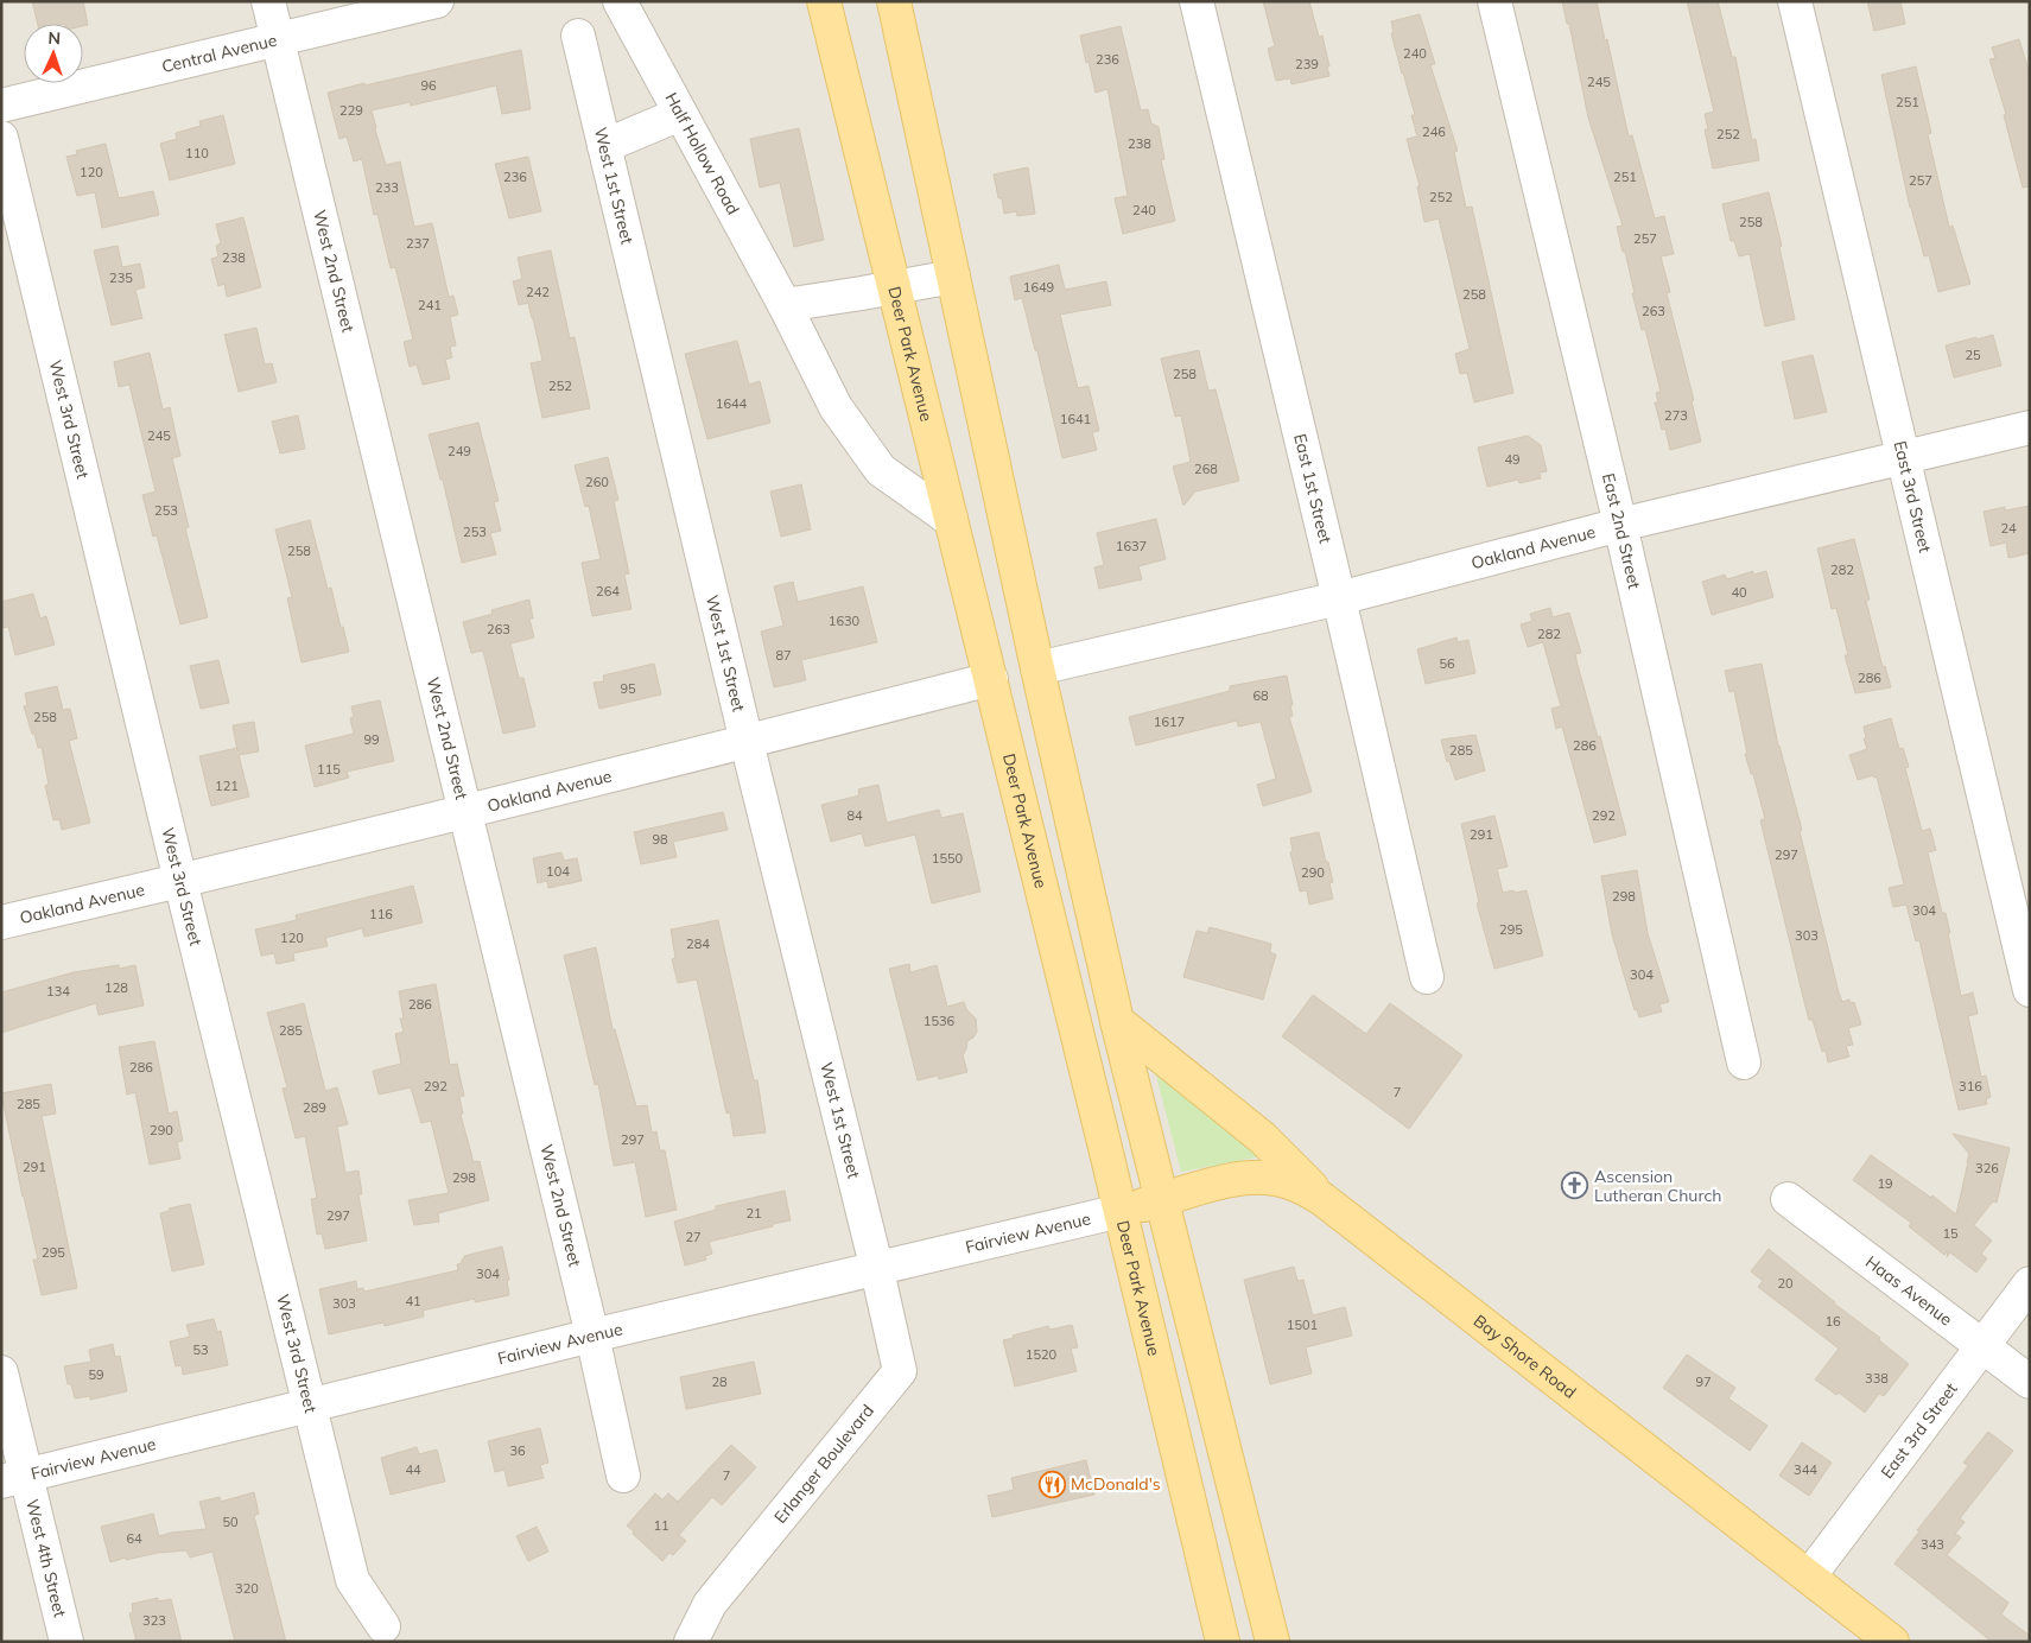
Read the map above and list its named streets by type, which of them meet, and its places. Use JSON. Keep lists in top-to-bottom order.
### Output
{
  "streets": {
    "main road": ["Deer Park Avenue", "Bay Shore Road"],
    "street": [
      "Central Avenue",
      "Half Hollow Road",
      "West 1st Street",
      "West 2nd Street",
      "West 3rd Street",
      "East 1st Street",
      "East 3rd Street",
      "East 2nd Street",
      "Oakland Avenue",
      "Fairview Avenue",
      "Haas Avenue",
      "Erlanger Boulevard",
      "West 4th Street"
    ]
  },
  "crossings": [
    ["Central Avenue", "West 2nd Street"],
    ["Half Hollow Road", "Deer Park Avenue"],
    ["West 1st Street", "Oakland Avenue"],
    ["West 1st Street", "Fairview Avenue"],
    ["West 1st Street", "Erlanger Boulevard"],
    ["West 2nd Street", "Oakland Avenue"],
    ["West 2nd Street", "Fairview Avenue"],
    ["Deer Park Avenue", "Oakland Avenue"],
    ["Deer Park Avenue", "Fairview Avenue"],
    ["Deer Park Avenue", "Bay Shore Road"],
    ["West 3rd Street", "Oakland Avenue"],
    ["West 3rd Street", "Fairview Avenue"],
    ["East 1st Street", "Oakland Avenue"],
    ["East 3rd Street", "Oakland Avenue"],
    ["East 3rd Street", "Haas Avenue"],
    ["East 3rd Street", "Bay Shore Road"],
    ["East 2nd Street", "Oakland Avenue"],
    ["Fairview Avenue", "Bay Shore Road"],
    ["Fairview Avenue", "Erlanger Boulevard"],
    ["Fairview Avenue", "West 4th Street"]
  ],
  "places": {
    "church": ["Ascension Lutheran Church"],
    "restaurant": ["McDonald's"]
  },
  "house_numbers": [
    "240",
    "236",
    "239",
    "245",
    "96",
    "251",
    "229",
    "246",
    "252",
    "238",
    "110",
    "120",
    "236",
    "251",
    "257",
    "233",
    "252",
    "240",
    "258",
    "257",
    "237",
    "238",
    "235",
    "1649",
    "242",
    "258",
    "241",
    "263",
    "25",
    "258",
    "252",
    "1644",
    "273",
    "1641",
    "245",
    "249",
    "49",
    "268",
    "260",
    "253",
    "24",
    "253",
    "1637",
    "258",
    "282",
    "264",
    "40",
    "1630",
    "263",
    "282",
    "87",
    "56",
    "286",
    "95",
    "68",
    "258",
    "1617",
    "99",
    "286",
    "285",
    "115",
    "121",
    "84",
    "292",
    "291",
    "98",
    "297",
    "1550",
    "104",
    "290",
    "298",
    "304",
    "116",
    "295",
    "303",
    "120",
    "284",
    "304",
    "128",
    "134",
    "286",
    "1536",
    "285",
    "286",
    "292",
    "316",
    "7",
    "285",
    "289",
    "290",
    "297",
    "291",
    "326",
    "298",
    "19",
    "21",
    "297",
    "15",
    "27",
    "295",
    "304",
    "20",
    "41",
    "303",
    "16",
    "1501",
    "53",
    "1520",
    "59",
    "338",
    "28",
    "97",
    "36",
    "44",
    "344",
    "7",
    "50",
    "11",
    "64",
    "343",
    "320",
    "323"
  ],
  "north": "top"
}
